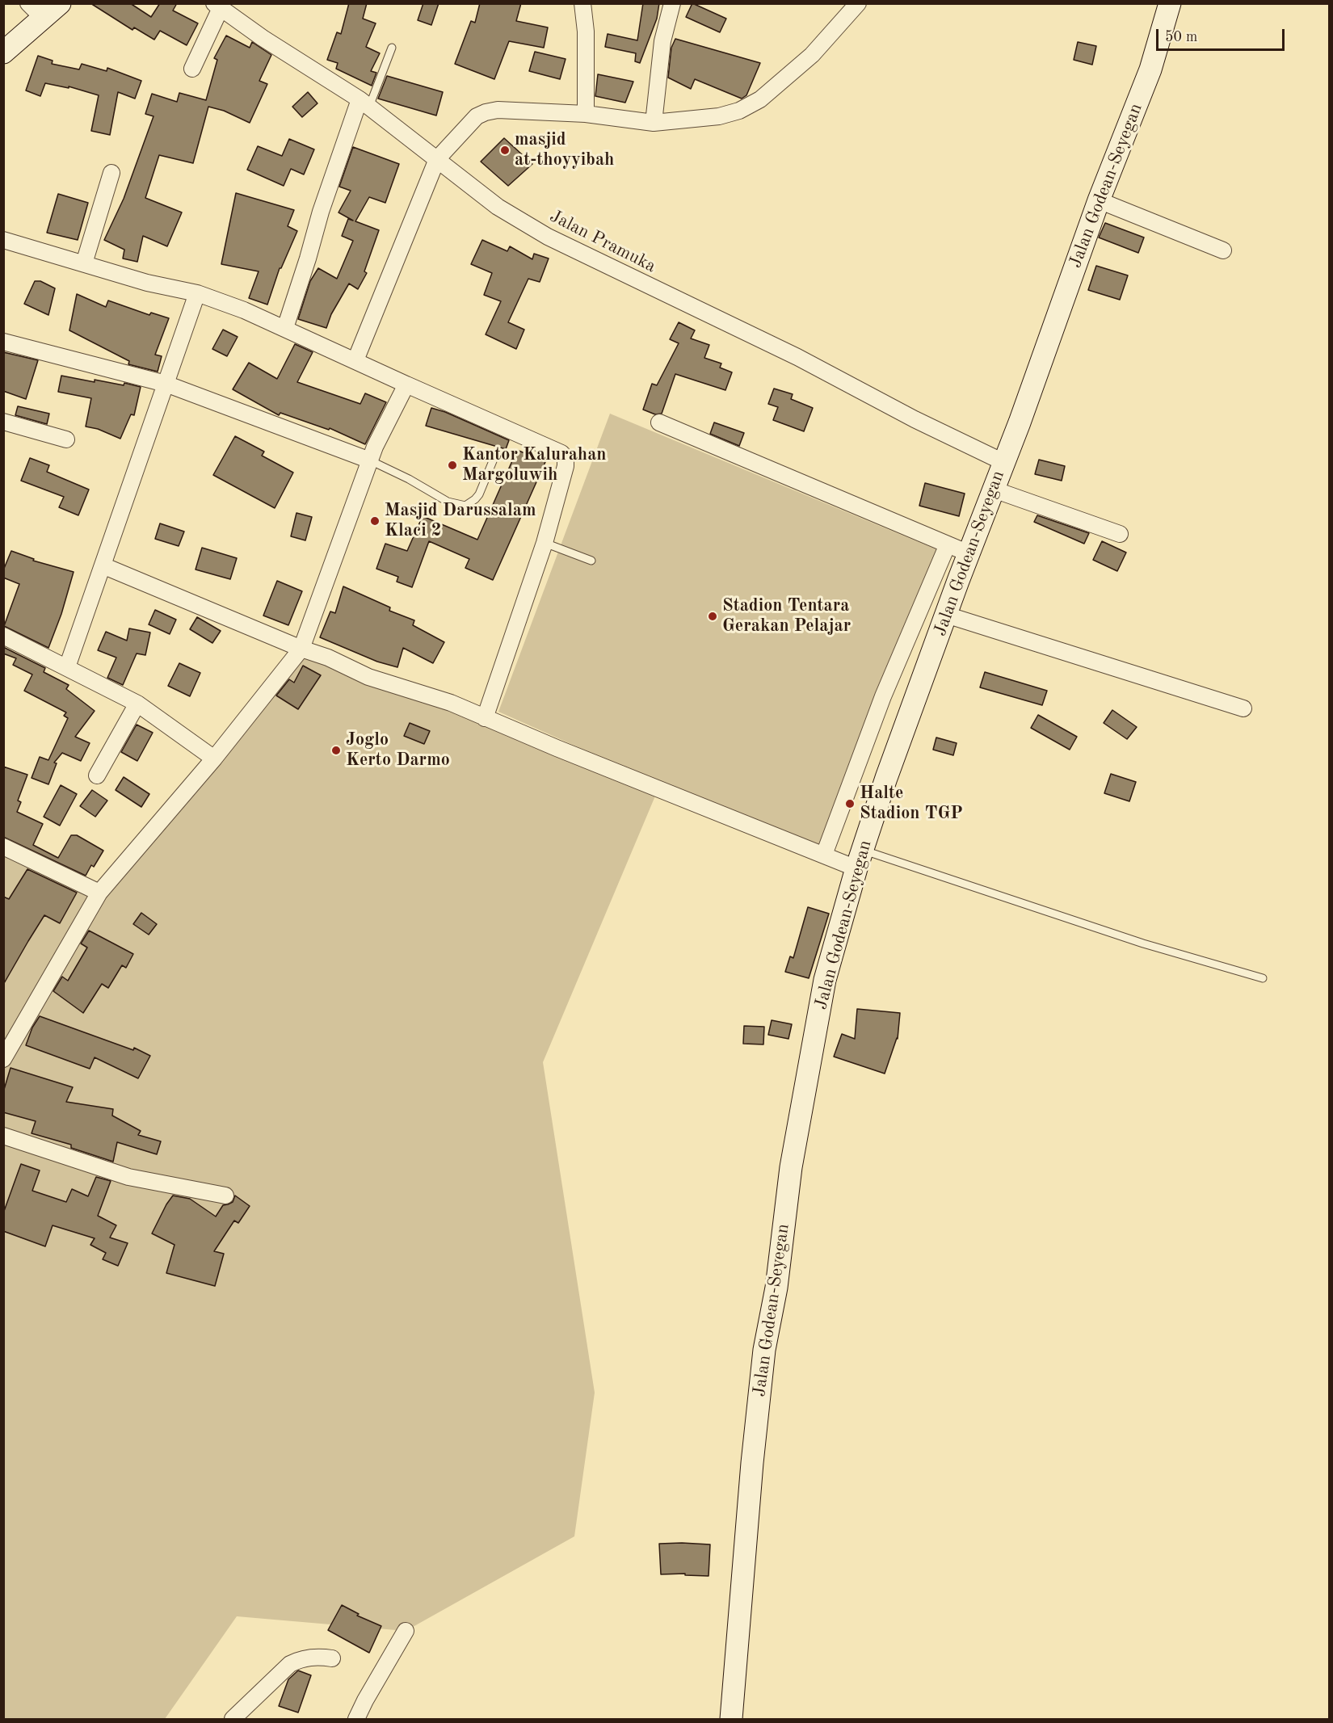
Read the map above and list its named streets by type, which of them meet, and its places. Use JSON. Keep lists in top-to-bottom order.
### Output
{
  "streets": {
    "main road": ["Jalan Godean-Seyegan"],
    "street": ["Jalan Pramuka"]
  },
  "crossings": [
    ["Jalan Godean-Seyegan", "Jalan Pramuka"]
  ],
  "places": [
    "masjid at-thoyyibah",
    "Kantor Kalurahan Margoluwih",
    "Masjid Darussalam Klaci 2",
    "Stadion Tentara Gerakan Pelajar",
    "Joglo Kerto Darmo",
    "Halte Stadion TGP"
  ],
  "scale_bar": "50 m"
}
